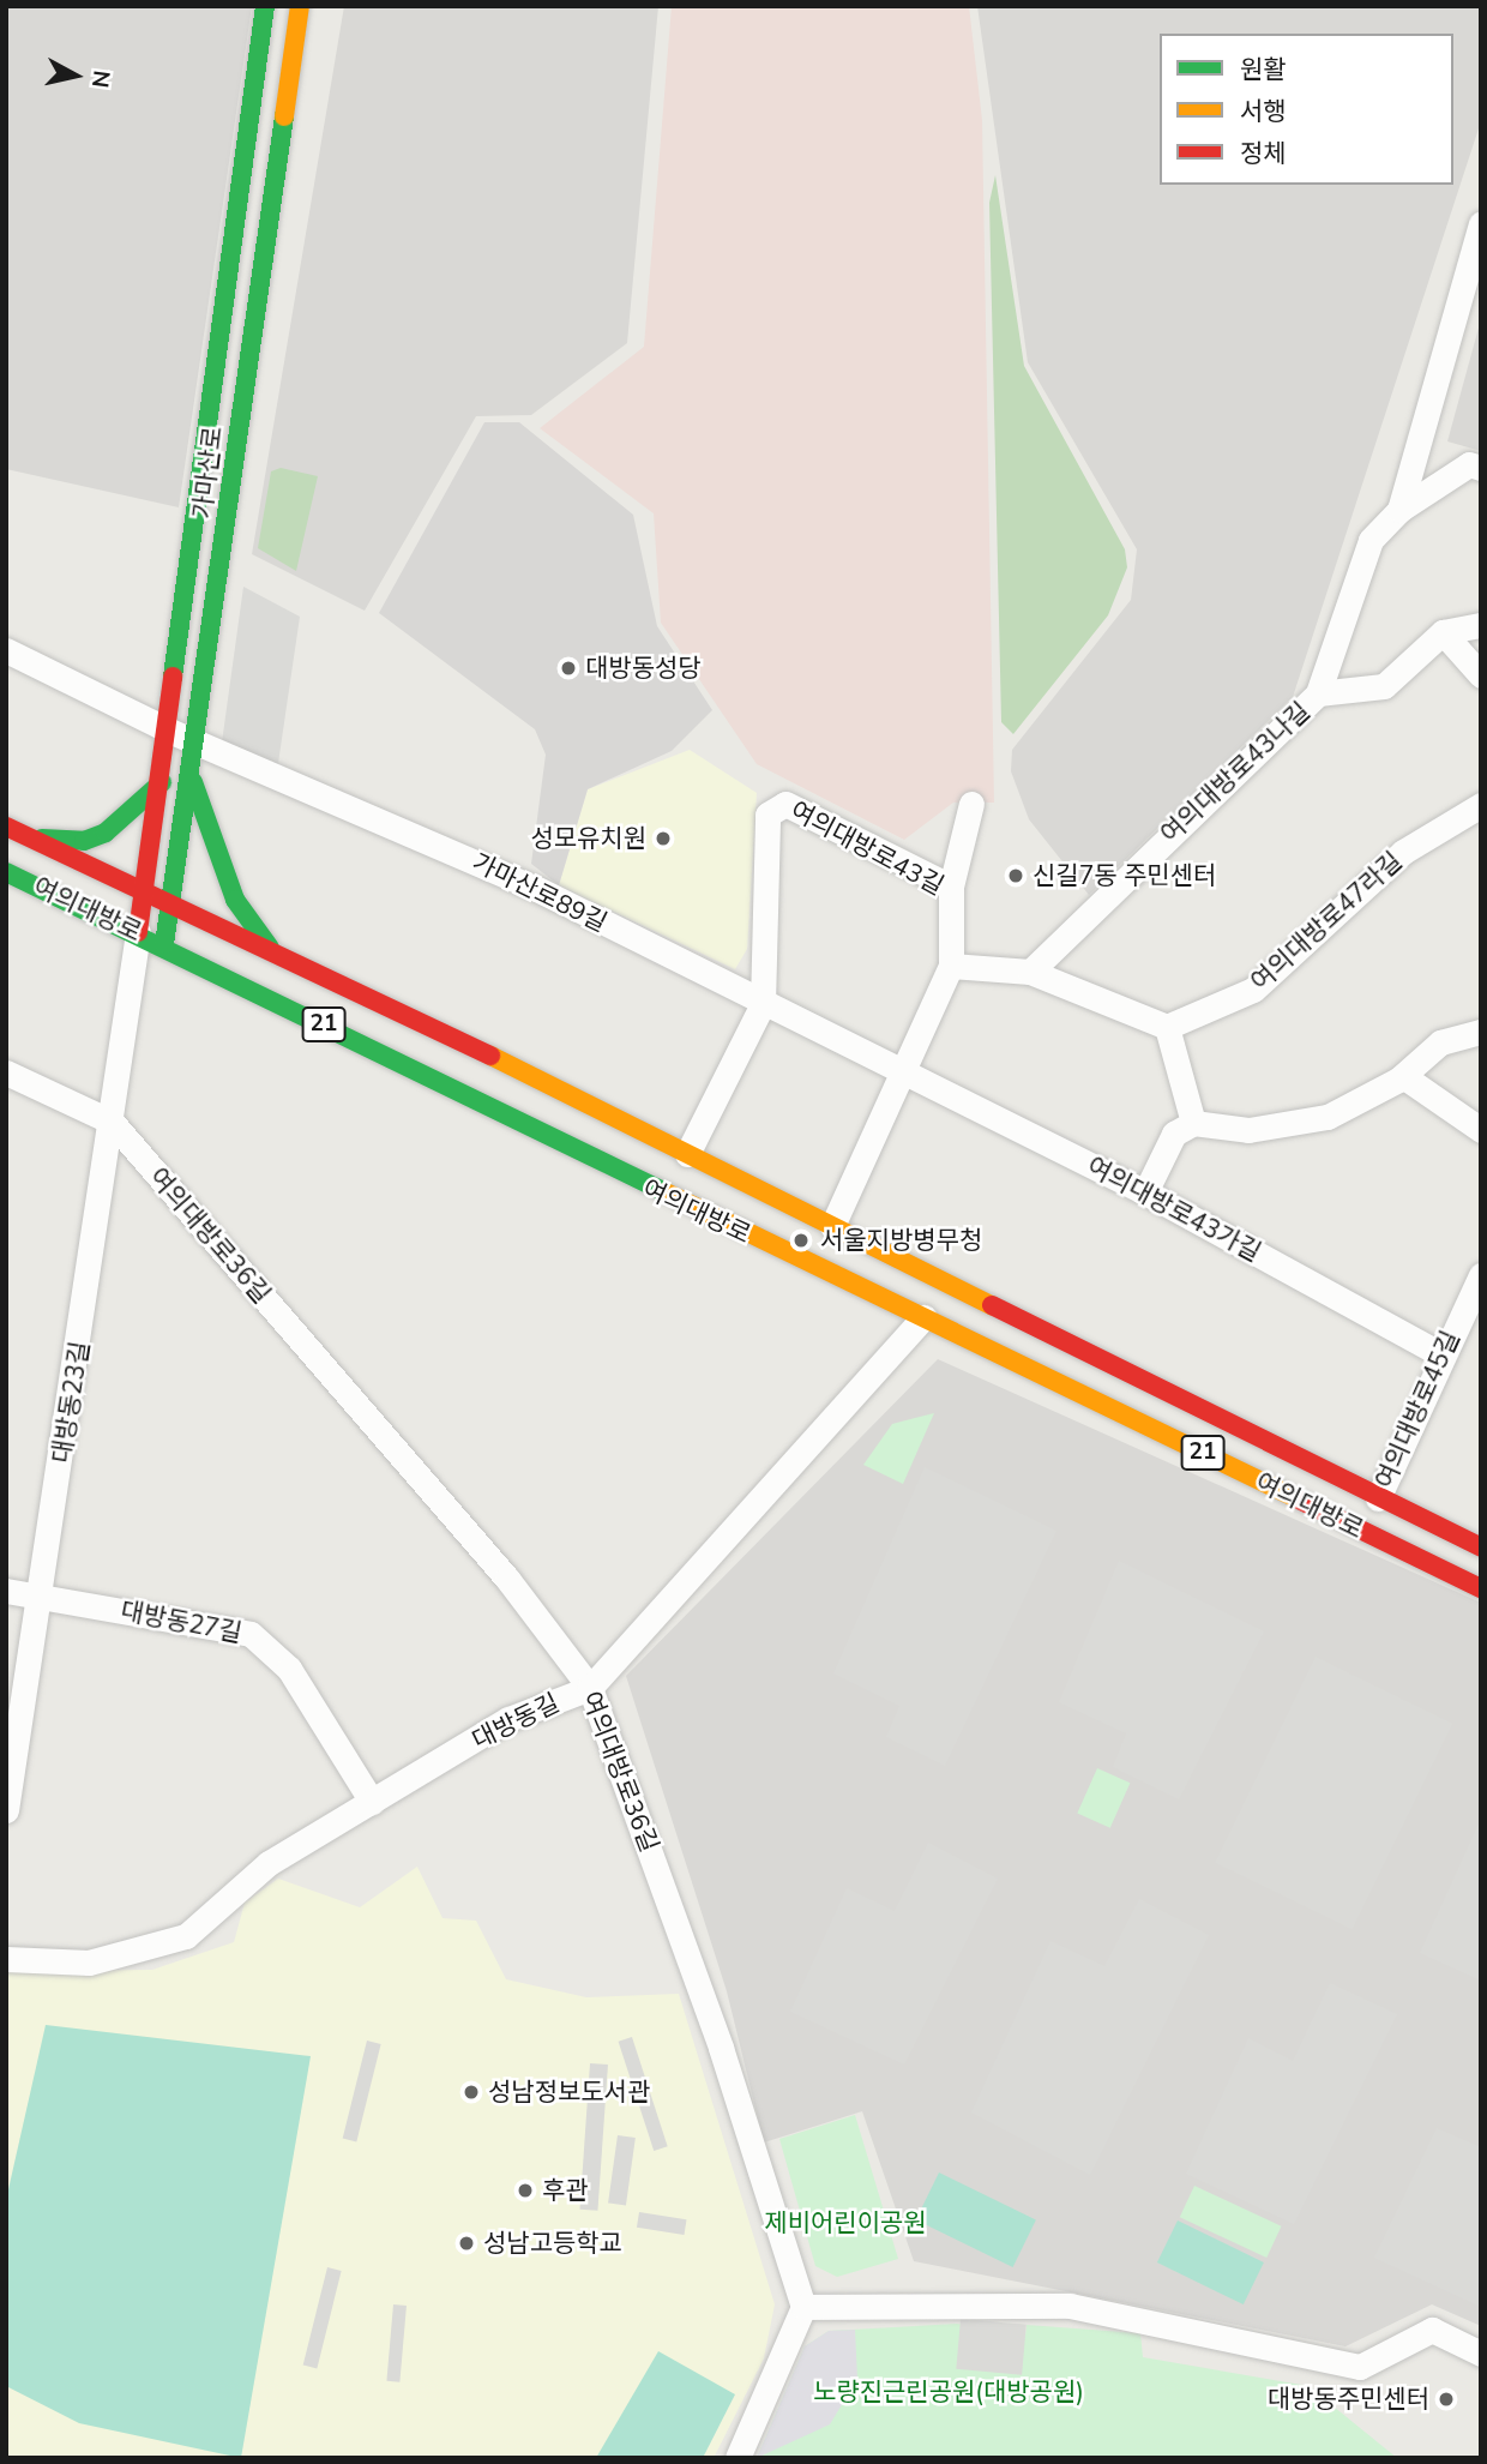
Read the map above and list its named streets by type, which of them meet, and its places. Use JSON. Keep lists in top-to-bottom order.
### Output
{
  "streets": {
    "main road": ["가마산로", "여의대방로", "21"],
    "street": [
      "여의대방로43나길",
      "여의대방로43길",
      "가마산로89길",
      "여의대방로47라길",
      "여의대방로43가길",
      "여의대방로36길",
      "대방동23길",
      "여의대방로45길",
      "대방동27길",
      "대방동길"
    ]
  },
  "crossings": [
    ["가마산로", "가마산로89길"],
    ["가마산로", "여의대방로"],
    ["가마산로", "대방동23길"],
    ["여의대방로43길", "가마산로89길"],
    ["여의대방로43길", "여의대방로"],
    ["여의대방로43길", "여의대방로43가길"],
    ["가마산로89길", "여의대방로"],
    ["가마산로89길", "여의대방로43가길"],
    ["여의대방로", "대방동23길"],
    ["여의대방로", "여의대방로45길"],
    ["여의대방로", "대방동길"],
    ["여의대방로43가길", "여의대방로45길"],
    ["여의대방로36길", "대방동23길"],
    ["여의대방로36길", "대방동길"],
    ["대방동23길", "대방동27길"],
    ["대방동27길", "대방동길"]
  ],
  "parks": ["제비어린이공원", "노량진근린공원(대방공원)"],
  "places": [
    "대방동성당",
    "성모유치원",
    "신길7동 주민센터",
    "서울지방병무청",
    "성남정보도서관",
    "후관",
    "성남고등학교",
    "대방동주민센터"
  ],
  "legend": ["원활", "서행", "정체"],
  "north": "right"
}
